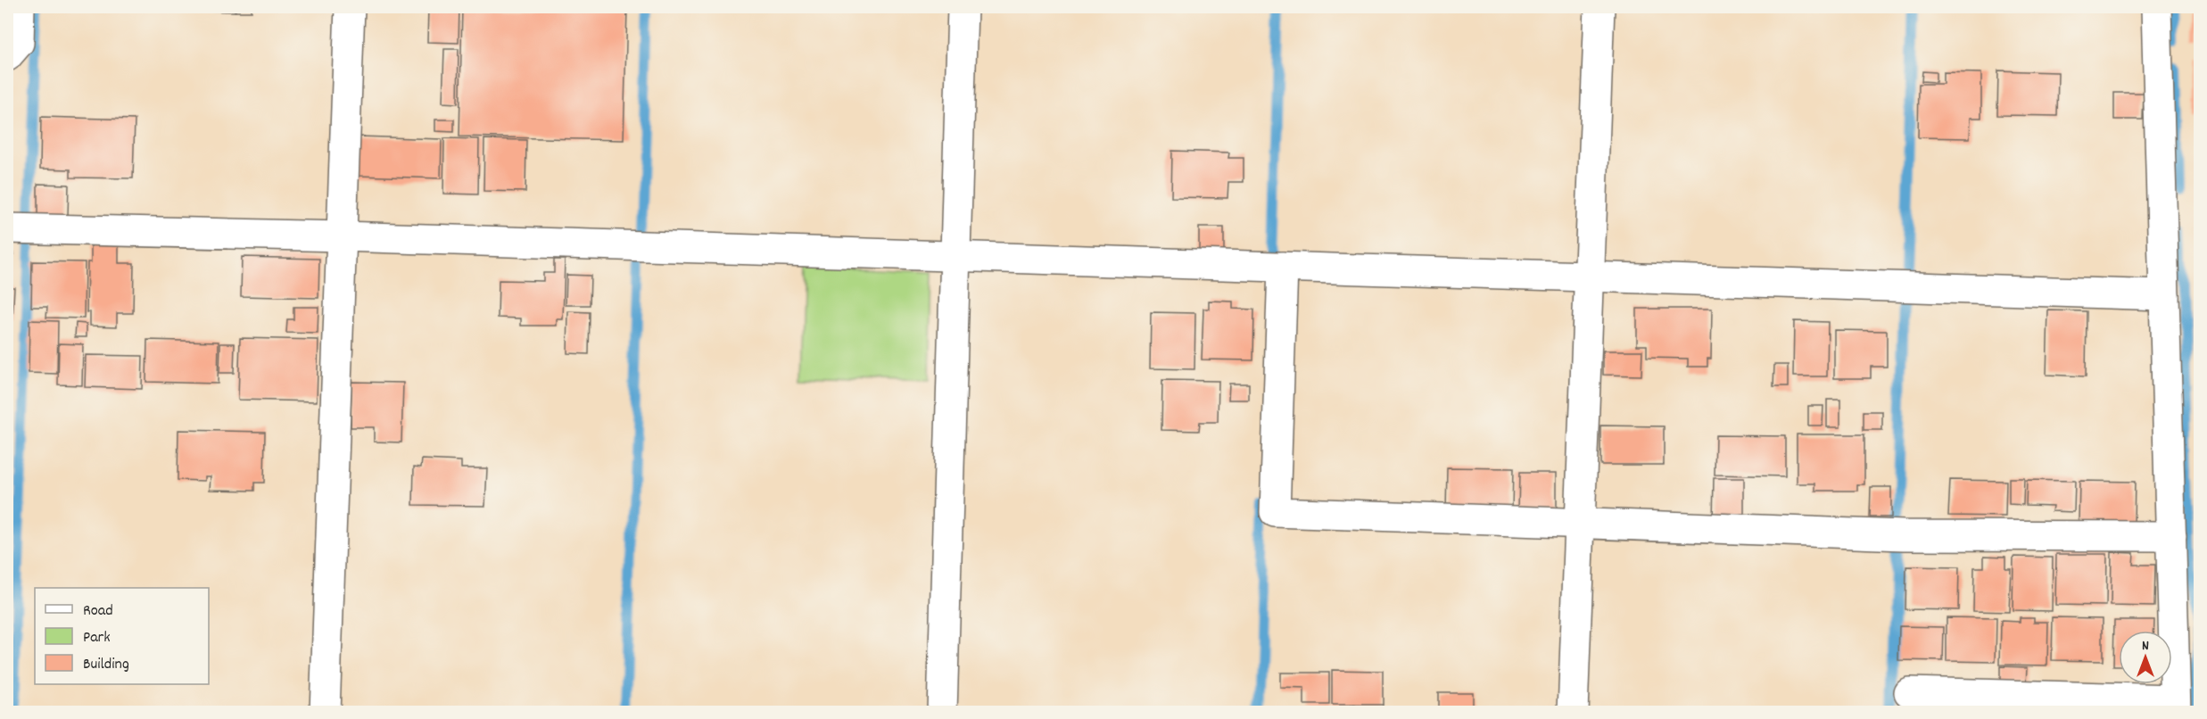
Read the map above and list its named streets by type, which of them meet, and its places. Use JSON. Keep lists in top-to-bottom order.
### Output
{
  "legend": ["Road", "Park", "Building"],
  "north": "top"
}
